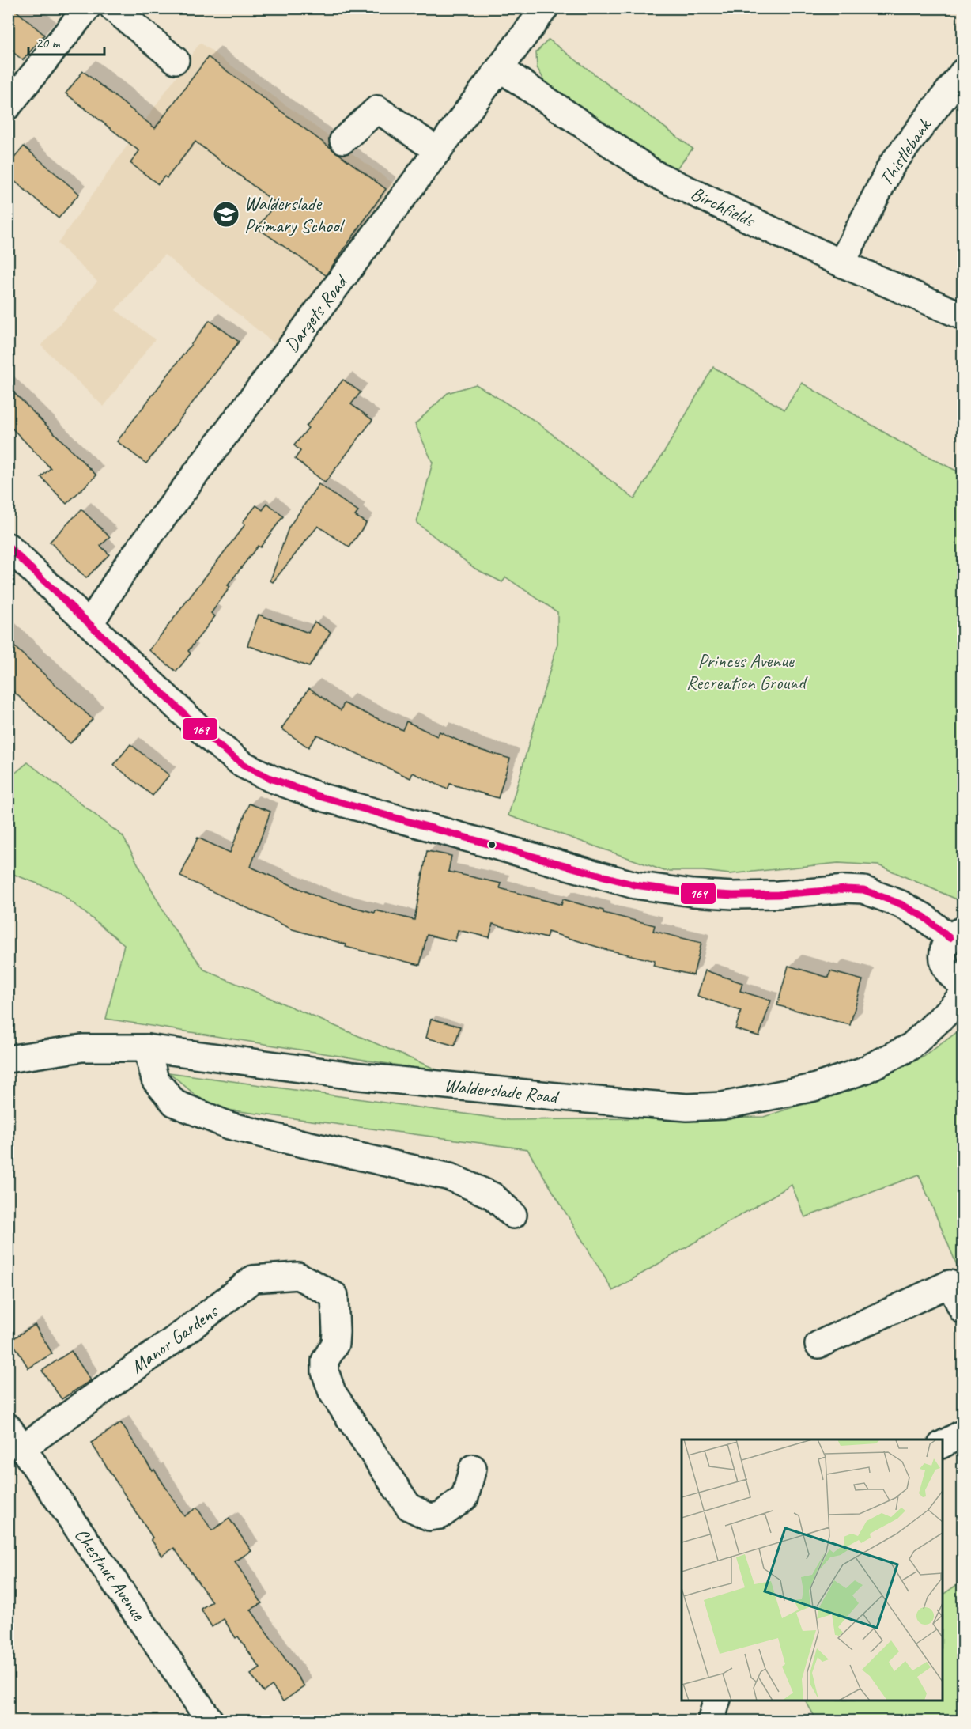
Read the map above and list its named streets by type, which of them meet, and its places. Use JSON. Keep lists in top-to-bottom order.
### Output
{
  "streets": {
    "street": [
      "Thistlebank",
      "Birchfields",
      "Dargets Road",
      "Walderslade Road",
      "Manor Gardens",
      "Chestnut Avenue"
    ]
  },
  "crossings": [
    ["Thistlebank", "Birchfields"],
    ["Birchfields", "Dargets Road"],
    ["Manor Gardens", "Chestnut Avenue"]
  ],
  "parks": ["Princes Avenue Recreation Ground"],
  "places": {
    "school or university": ["Walderslade Primary School"]
  },
  "lines": ["transit line 169"],
  "scale_bar": "20 m"
}
